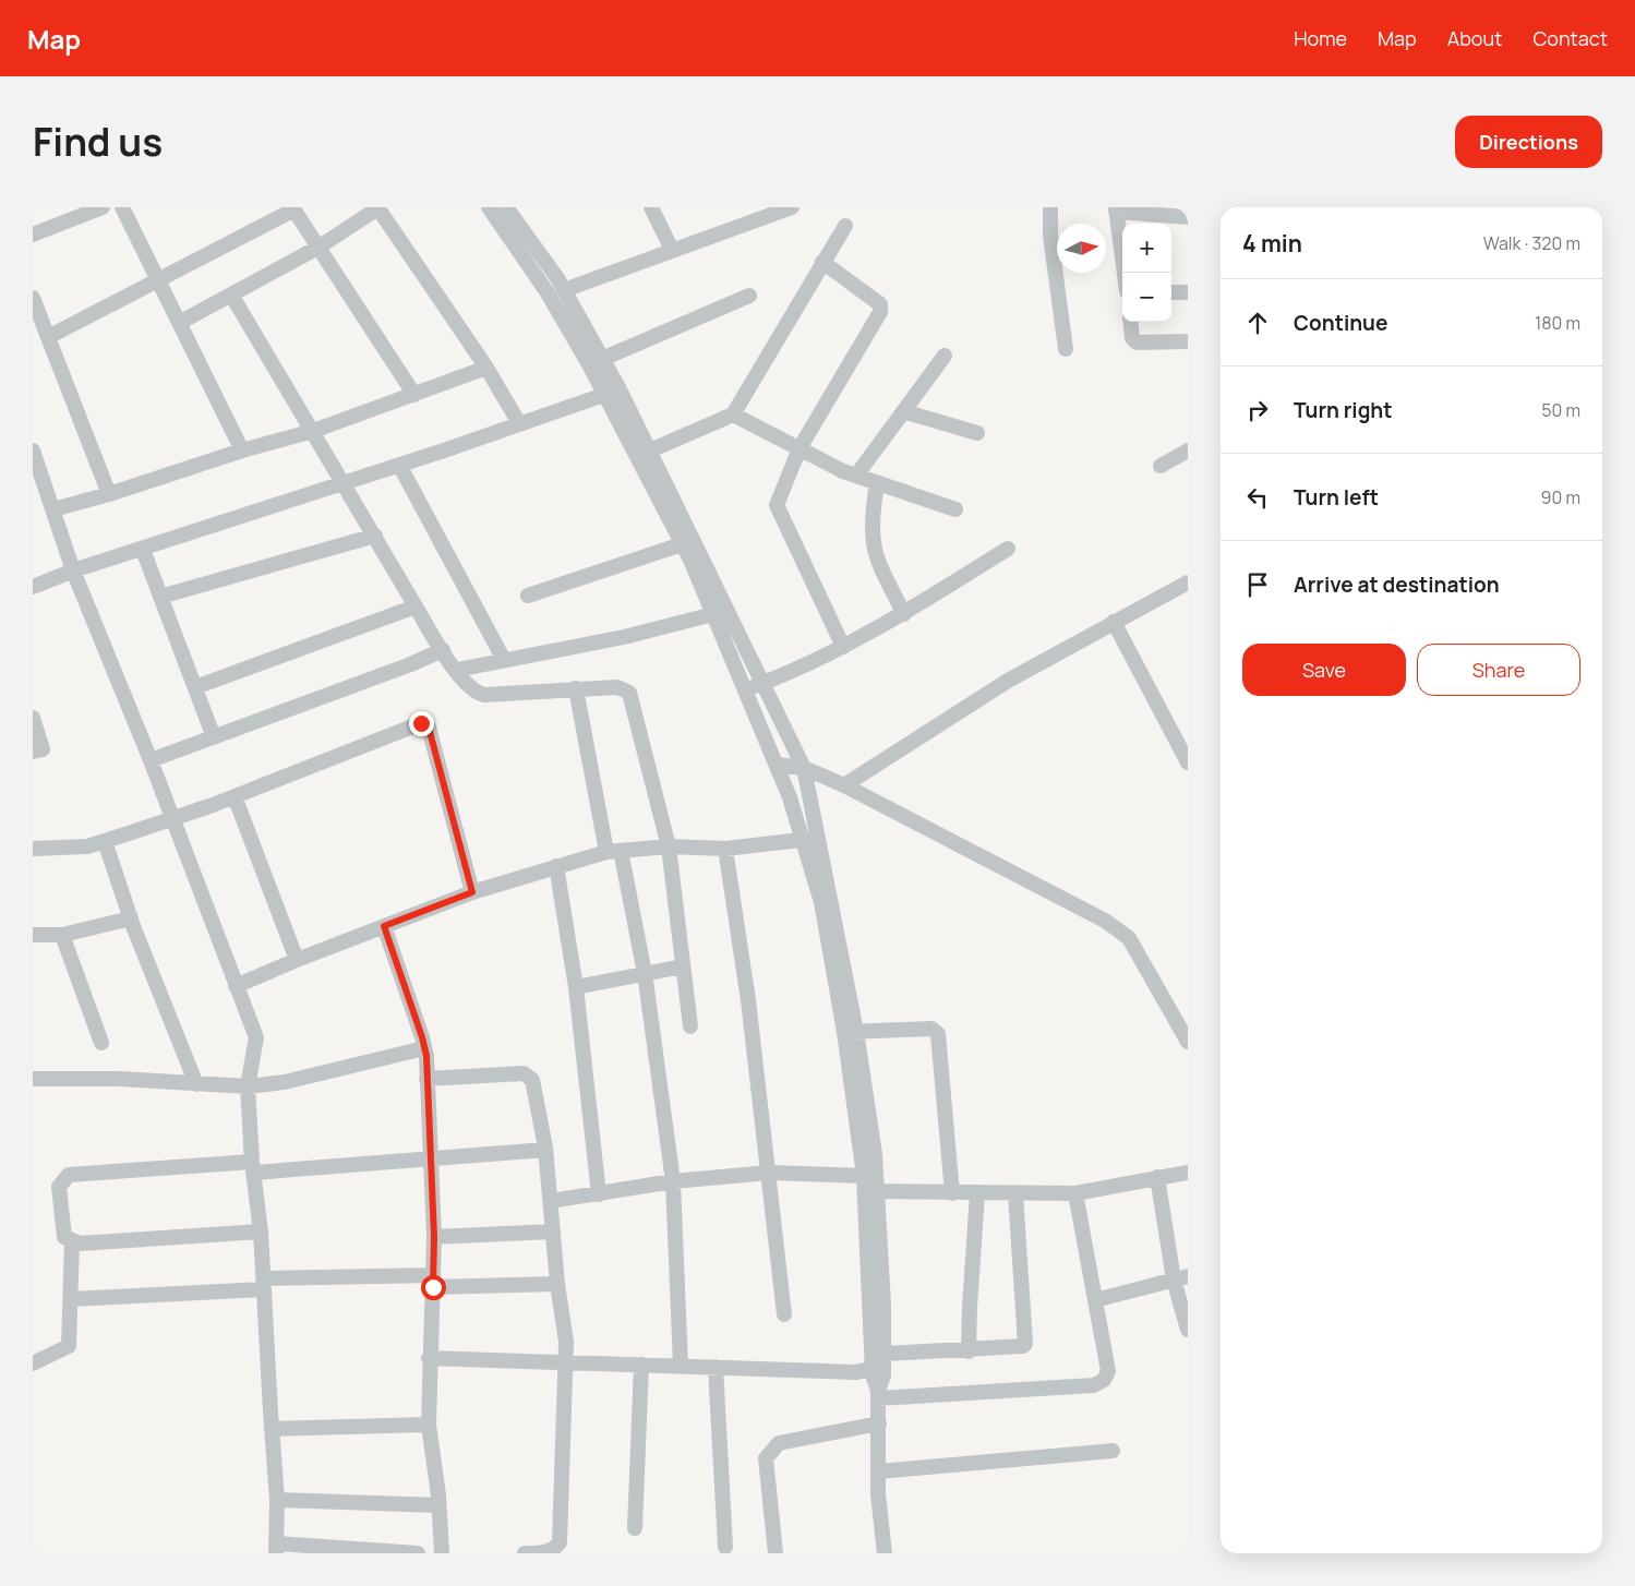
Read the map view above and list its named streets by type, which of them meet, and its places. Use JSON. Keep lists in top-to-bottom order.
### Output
{
  "north": "right",
  "page": {
    "header": "Map",
    "nav": [
      "Home",
      "Map",
      "About",
      "Contact"
    ],
    "title": "Find us",
    "buttons": [
      "Directions",
      ["Save", "Share"]
    ],
    "heading": ["4 min", "Walk · 320 m"],
    "map_buttons": ["+", "−"],
    "list": [
      ["Continue", "180 m"],
      ["Turn right", "50 m"],
      ["Turn left", "90 m"],
      "Arrive at destination"
    ]
  }
}
